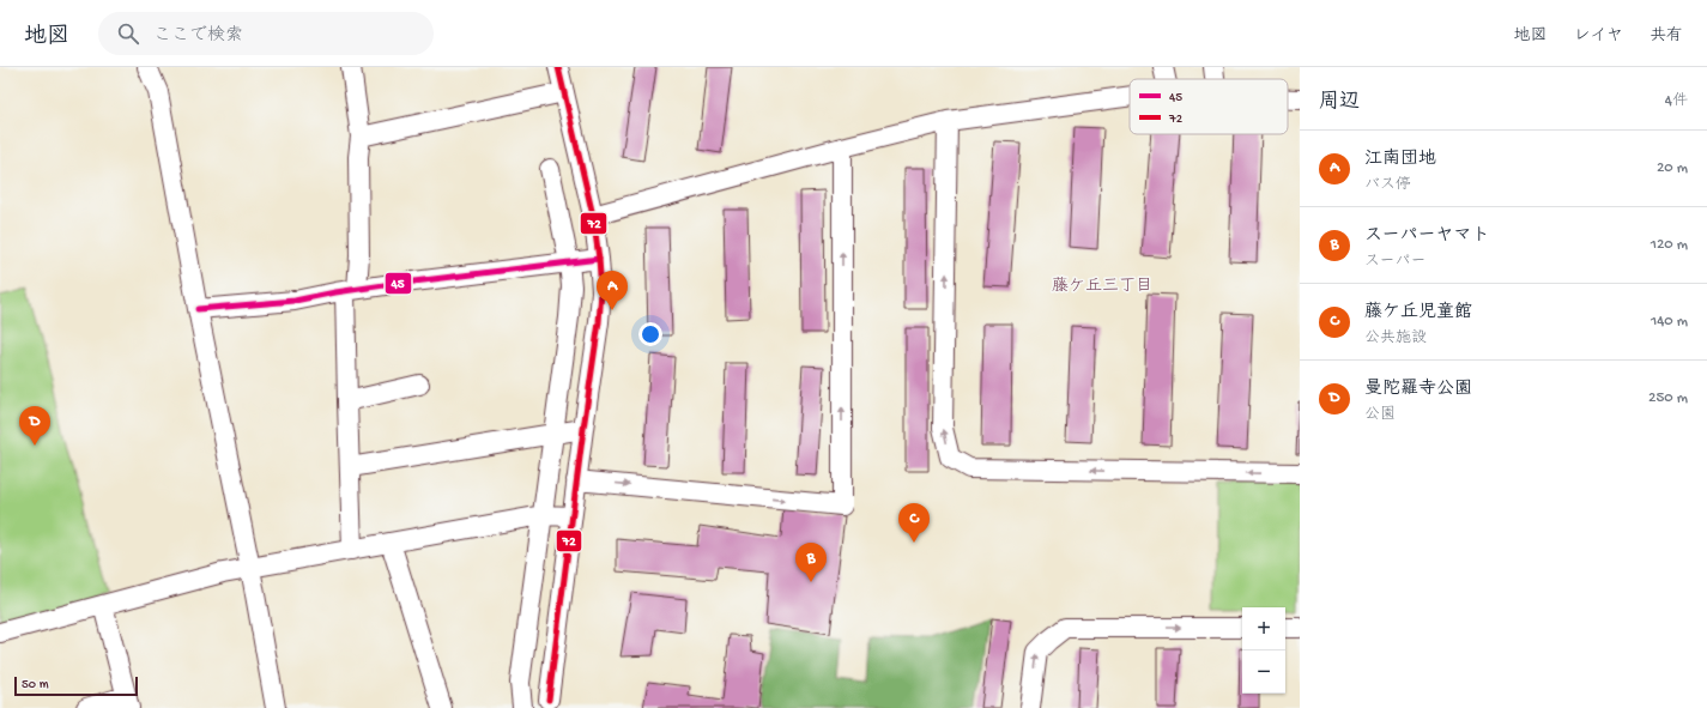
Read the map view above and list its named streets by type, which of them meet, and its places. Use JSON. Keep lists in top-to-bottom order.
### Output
{
  "districts": ["藤ケ丘三丁目"],
  "lines": ["transit line 72", "transit line 45"],
  "legend": ["45", "72"],
  "scale_bar": "50 m",
  "page": {
    "header": "地図",
    "search": "ここで検索",
    "nav": ["地図", "レイヤ", "共有"],
    "heading": ["周辺", "4件"],
    "list": [
      {
        "mark": "A",
        "name": "江南団地",
        "note": "バス停",
        "value": "20 m"
      },
      {
        "mark": "B",
        "name": "スーパーヤマト",
        "note": "スーパー",
        "value": "120 m"
      },
      {
        "mark": "C",
        "name": "藤ケ丘児童館",
        "note": "公共施設",
        "value": "140 m"
      },
      {
        "mark": "D",
        "name": "曼陀羅寺公園",
        "note": "公園",
        "value": "250 m"
      }
    ],
    "pins": [
      "A",
      "D",
      "C",
      "B"
    ],
    "map_buttons": ["+", "−"],
    "scale": "50 m"
  }
}
